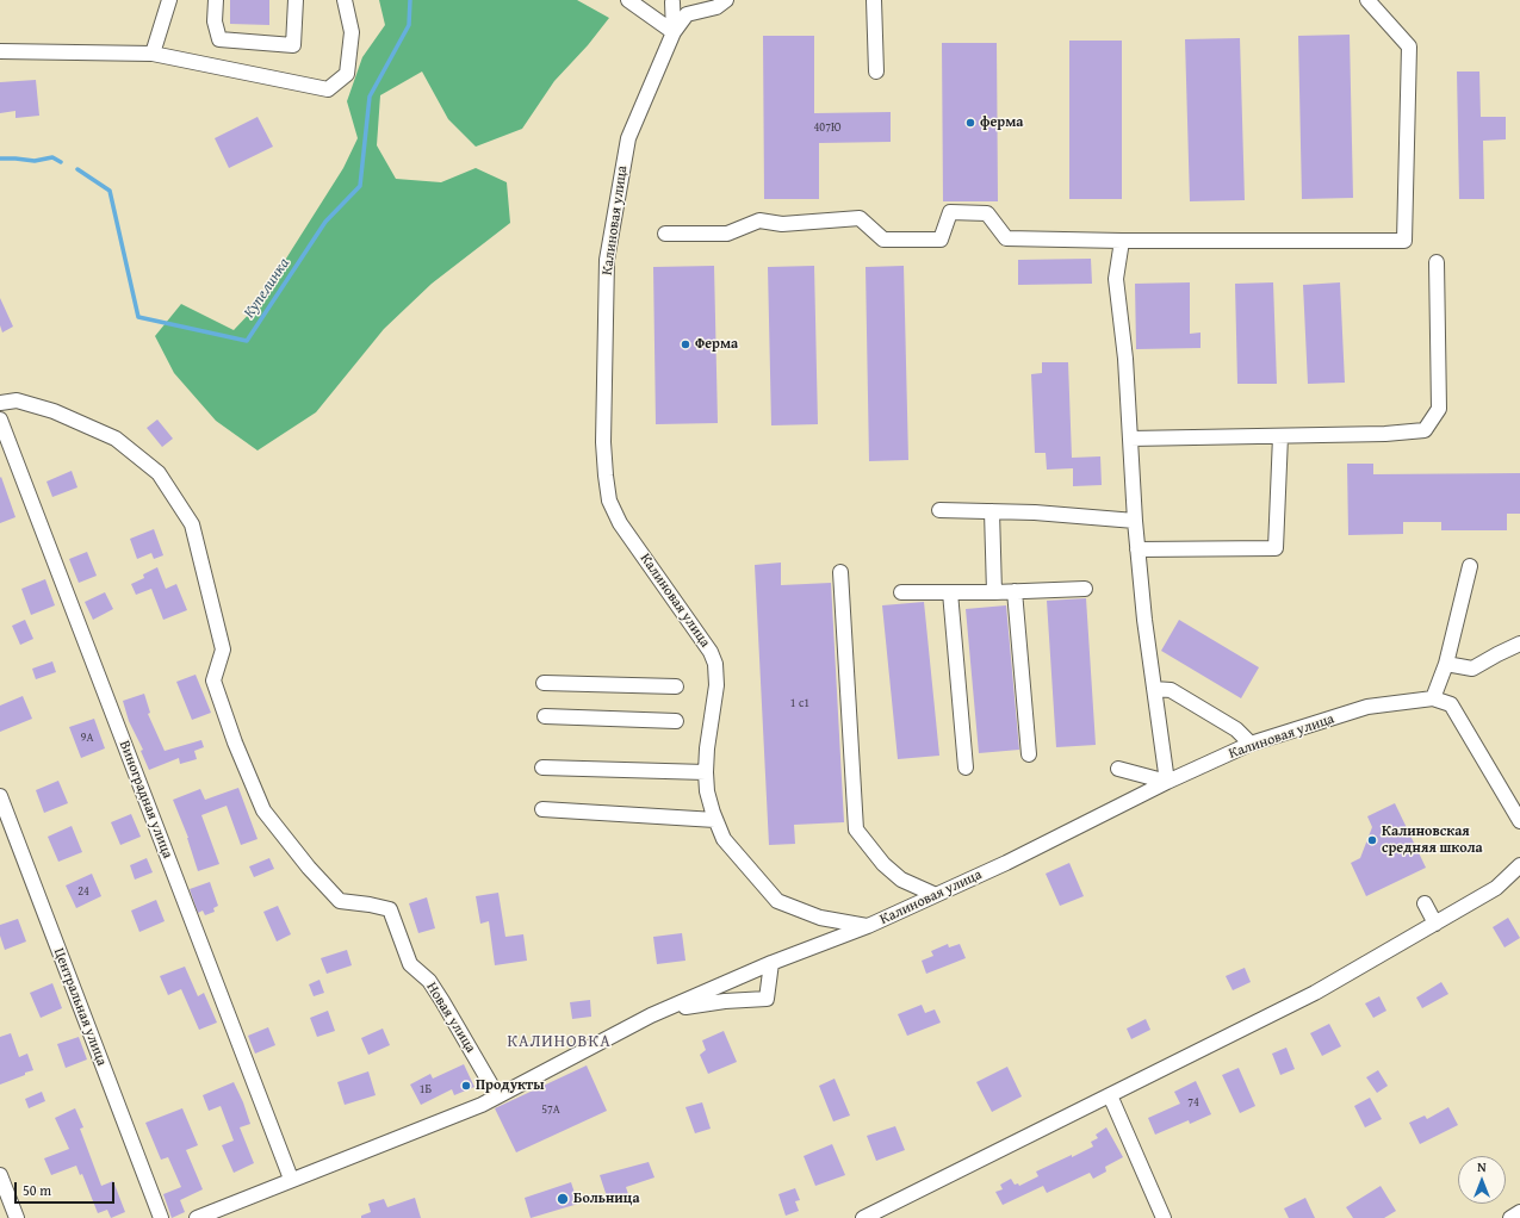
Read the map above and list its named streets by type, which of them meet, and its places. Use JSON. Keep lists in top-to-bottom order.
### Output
{
  "streets": {
    "street": [
      "Калиновая улица",
      "Виноградная улица",
      "Центральная улица",
      "Новая улица"
    ]
  },
  "districts": ["КАЛИНОВКА"],
  "water": ["Купелинка"],
  "places": [
    "ферма",
    "Ферма",
    "Калиновская средняя школа",
    "Продукты",
    "Больница"
  ],
  "house_numbers": [
    "407Ю",
    "1 с1",
    "9А",
    "24",
    "1Б",
    "74",
    "57А"
  ],
  "scale_bar": "50 m",
  "north": "top"
}
